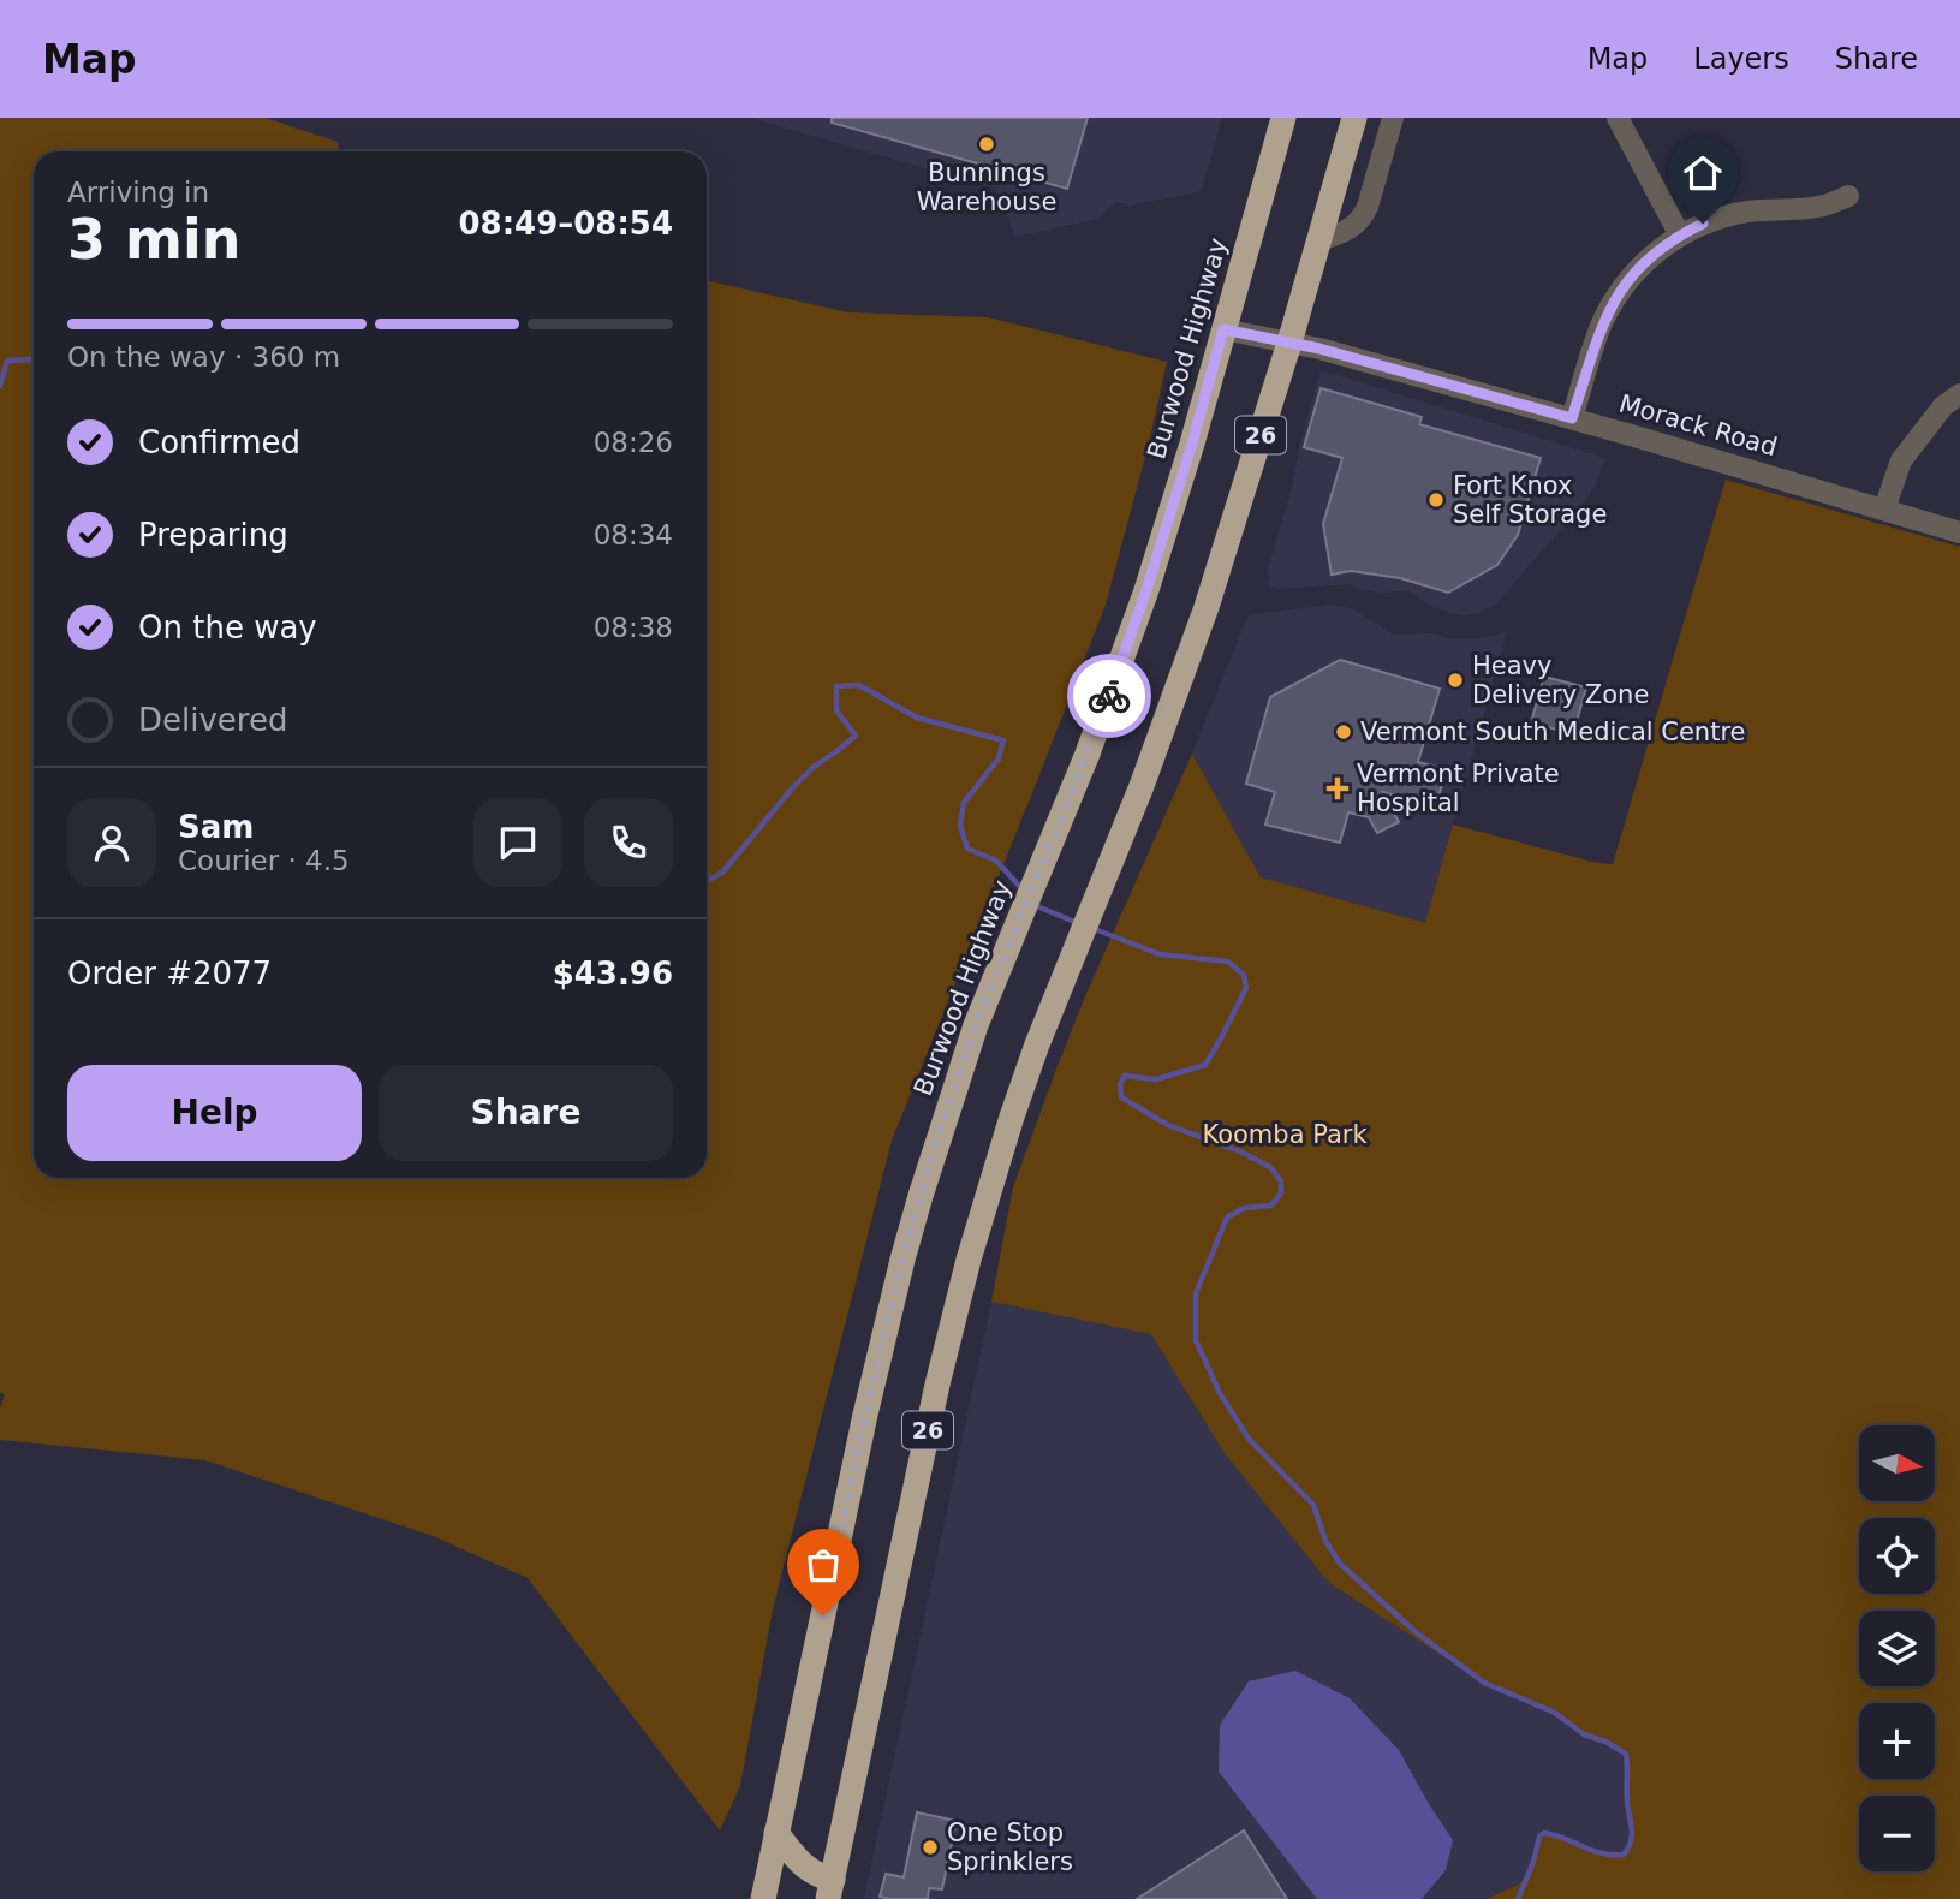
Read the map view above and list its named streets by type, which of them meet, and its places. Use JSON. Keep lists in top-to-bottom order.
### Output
{
  "streets": {
    "highway": ["Burwood Highway", "26"],
    "street": ["Morack Road"]
  },
  "crossings": [
    ["Burwood Highway", "Morack Road"],
    ["Morack Road", "26"]
  ],
  "parks": ["Koomba Park"],
  "places": {
    "other": [
      "Bunnings Warehouse",
      "Fort Knox Self Storage",
      "Heavy Delivery Zone",
      "Vermont South Medical Centre",
      "One Stop Sprinklers"
    ],
    "health": ["Vermont Private Hospital"]
  },
  "north": "right",
  "page": {
    "header": "Map",
    "nav": ["Map", "Layers", "Share"],
    "heading": ["3 min", "Arriving in", "08:49–08:54"],
    "panel": [
      "Sam",
      "Courier · 4.5",
      "Order #2077",
      "$43.96"
    ],
    "bar": "On the way · 360 m",
    "list": [
      ["Confirmed", "08:26"],
      ["Preparing", "08:34"],
      ["On the way", "08:38"],
      "Delivered"
    ],
    "buttons": ["Help", "Share"],
    "map_buttons": ["+", "−"]
  }
}
